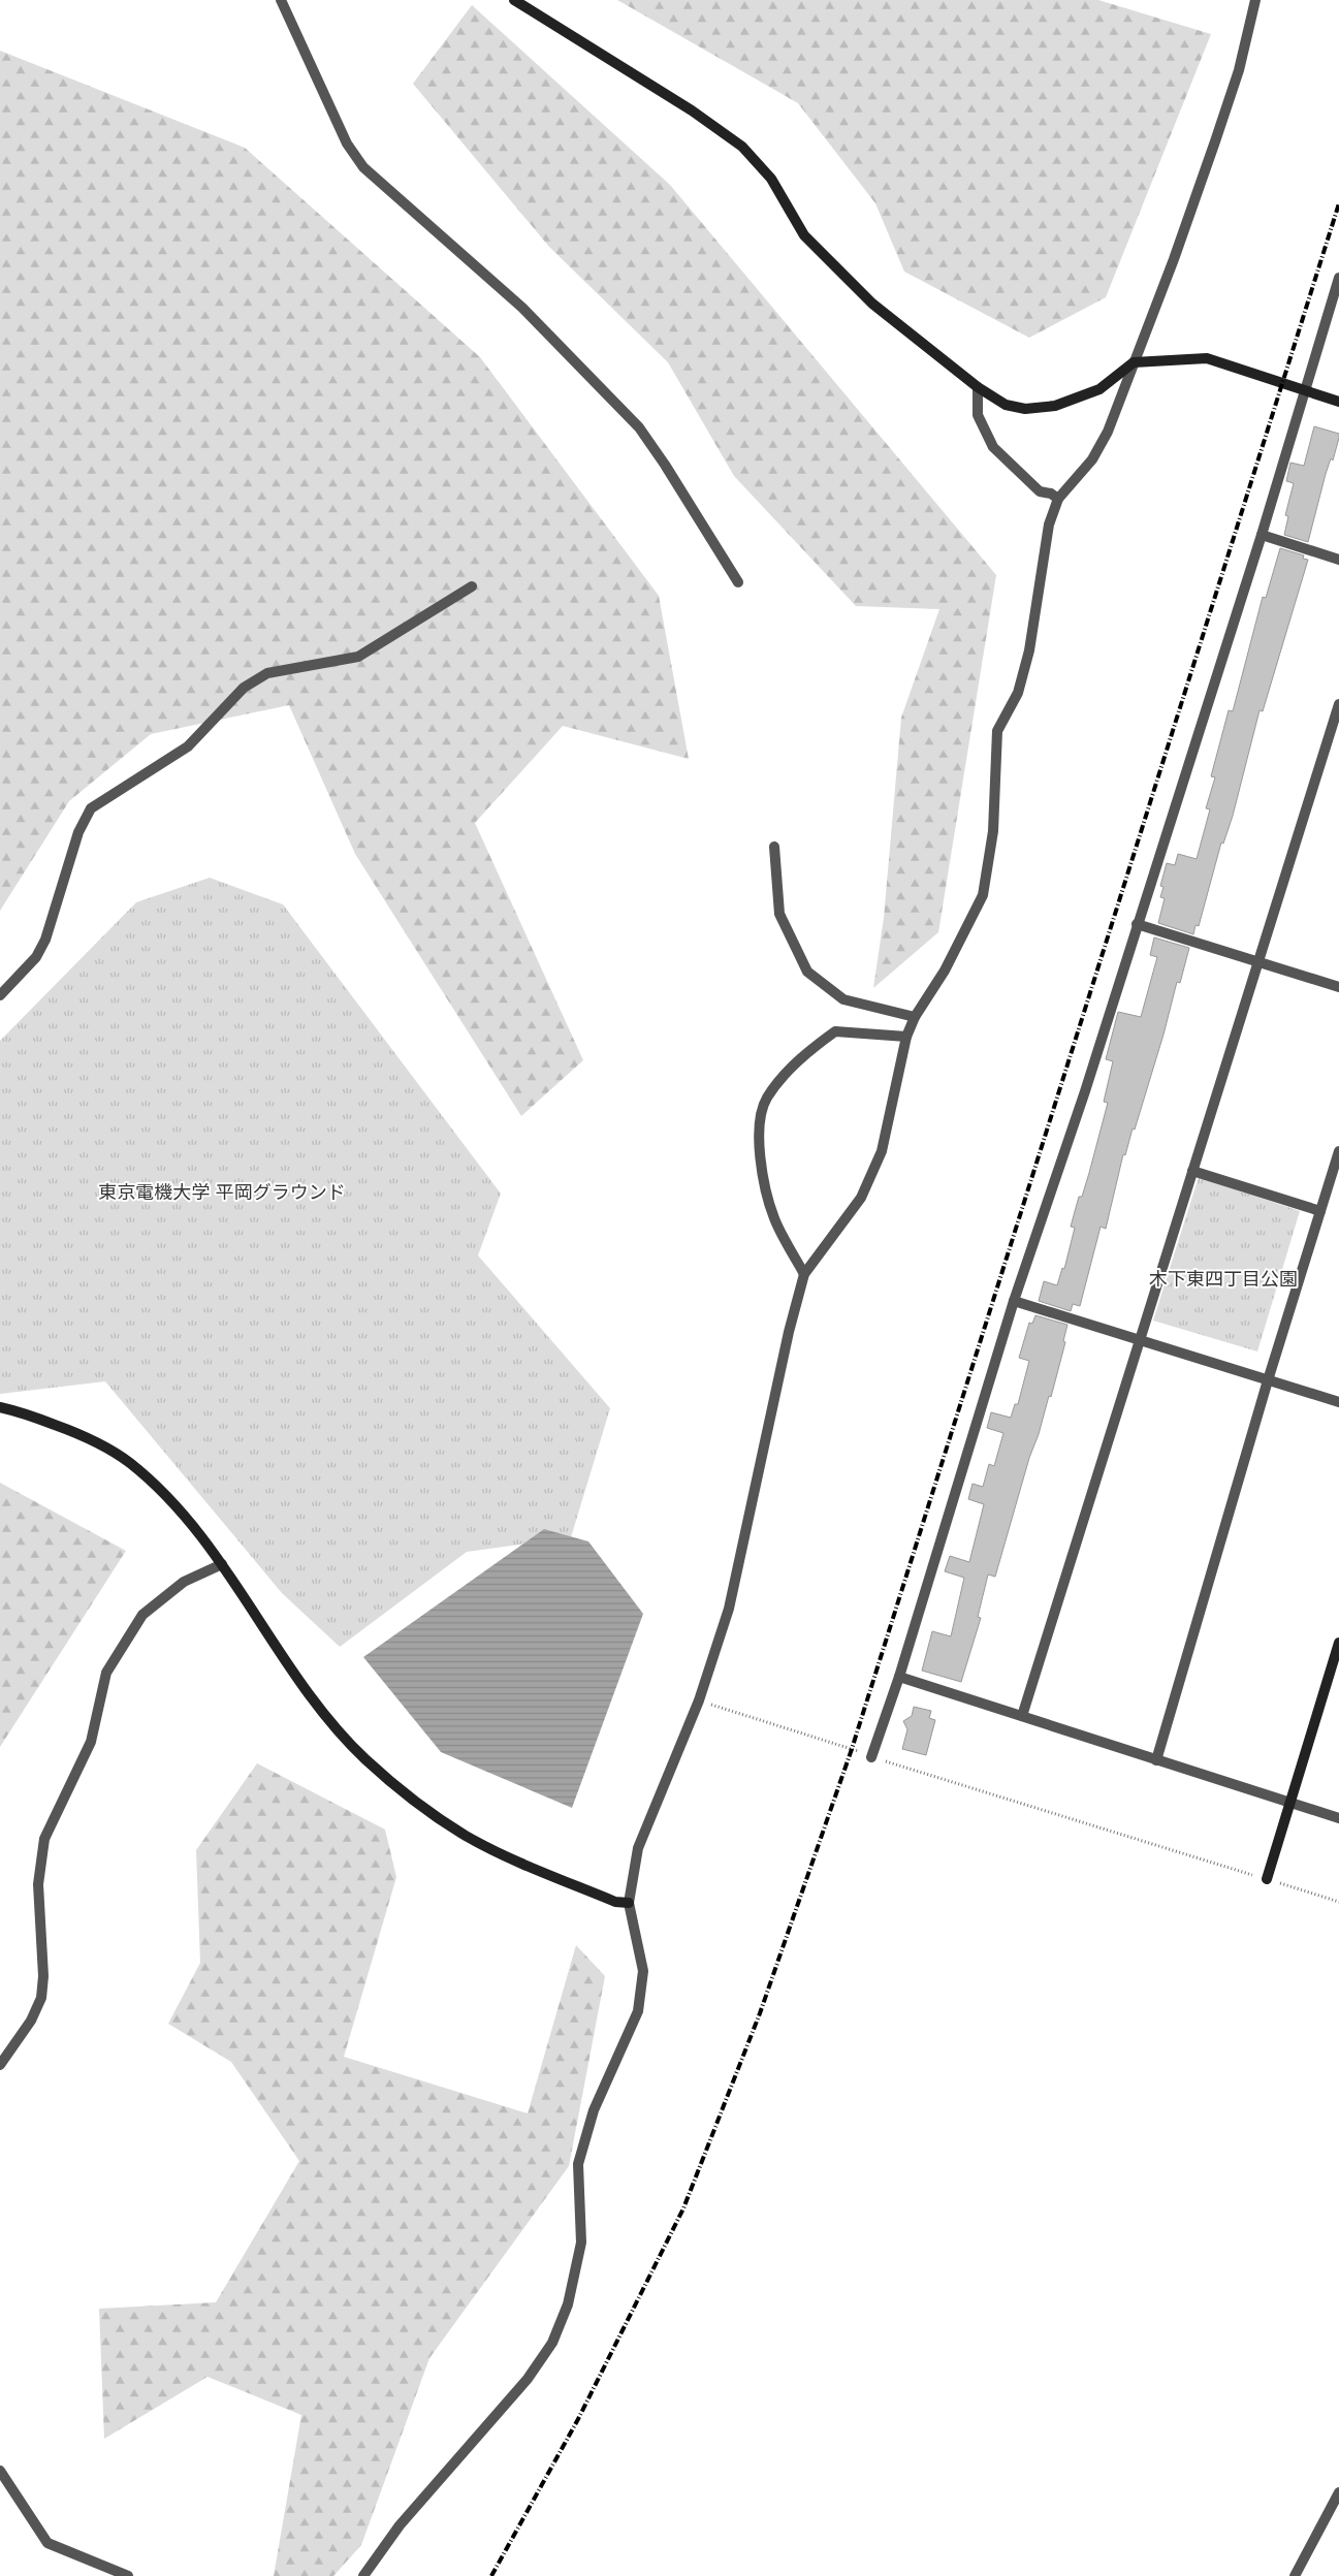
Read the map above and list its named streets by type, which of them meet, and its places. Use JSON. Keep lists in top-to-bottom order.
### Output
{
  "parks": ["東京電機大学 平岡グラウンド", "木下東四丁目公園"]
}
